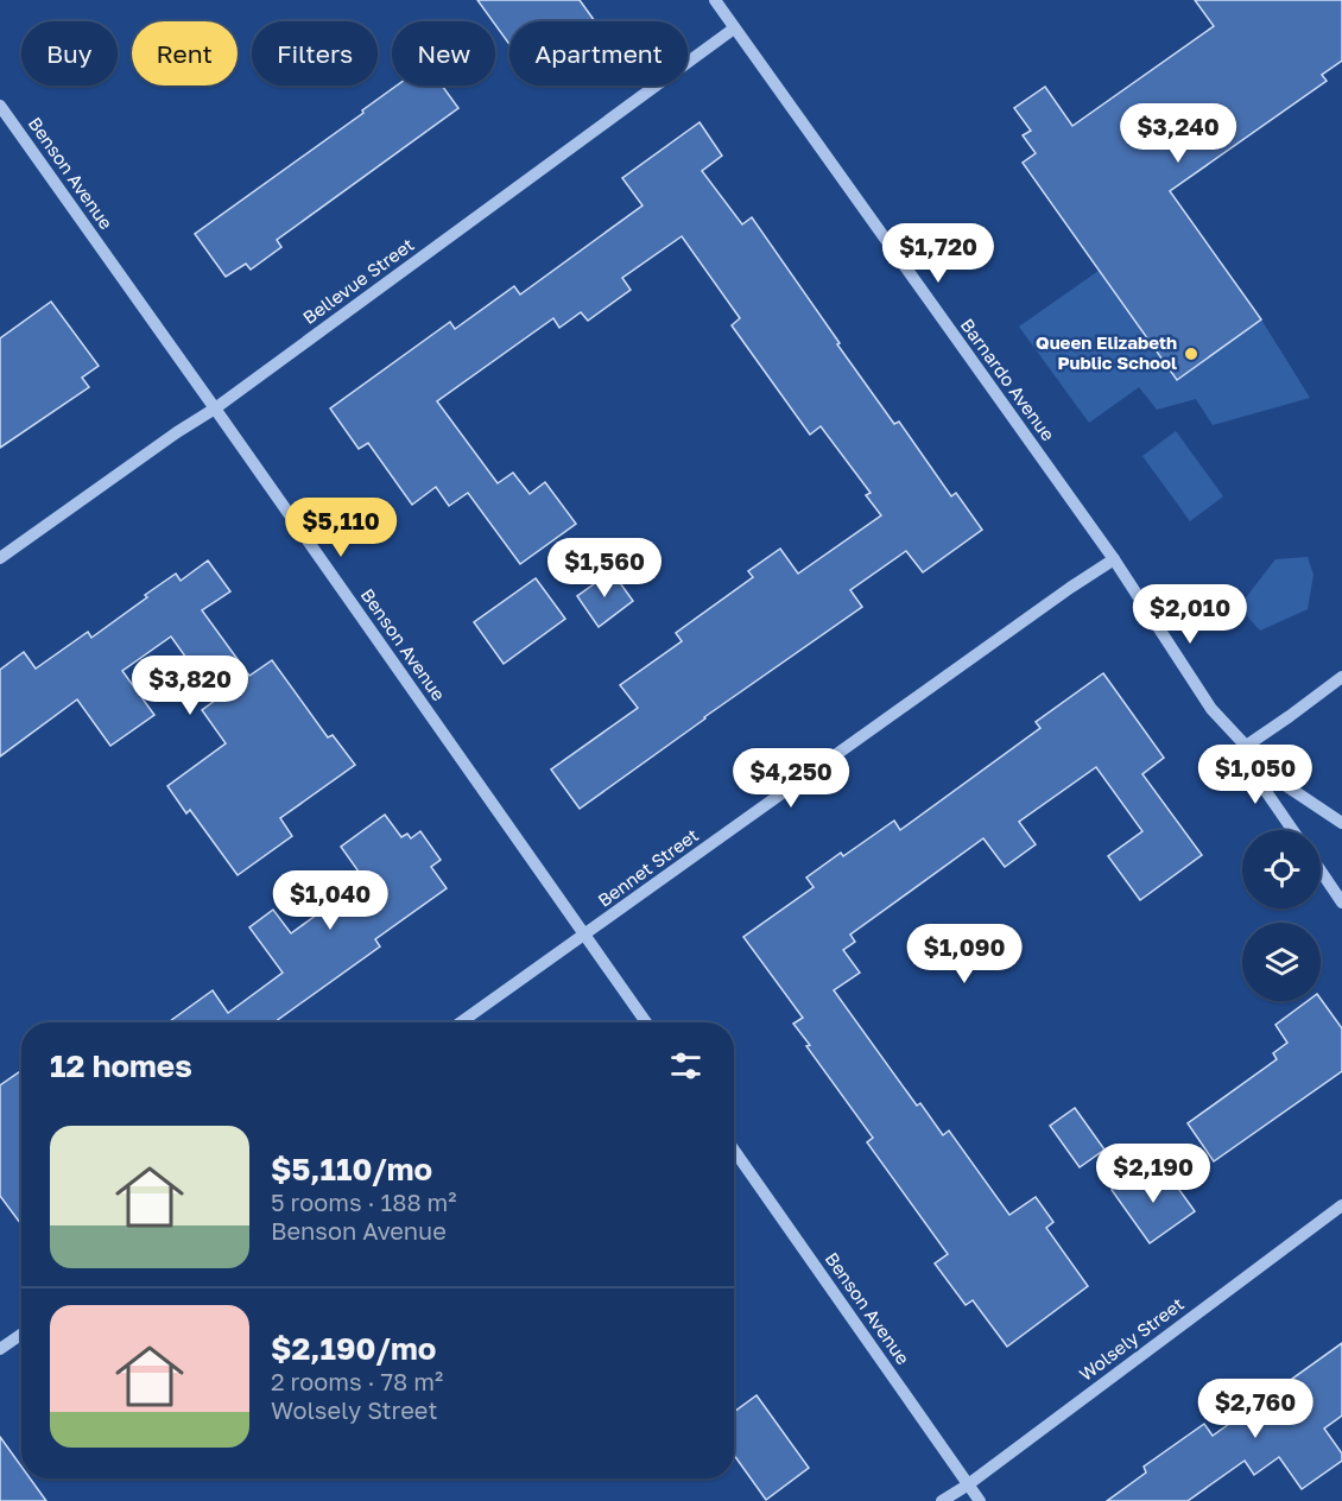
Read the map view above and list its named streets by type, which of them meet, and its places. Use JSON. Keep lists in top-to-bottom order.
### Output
{
  "streets": {
    "street": [
      "Benson Avenue",
      "Bellevue Street",
      "Barnardo Avenue",
      "Bennet Street",
      "Wolsely Street"
    ]
  },
  "crossings": [
    ["Benson Avenue", "Bellevue Street"],
    ["Benson Avenue", "Bennet Street"],
    ["Benson Avenue", "Wolsely Street"],
    ["Bellevue Street", "Barnardo Avenue"],
    ["Barnardo Avenue", "Bennet Street"]
  ],
  "places": ["Queen Elizabeth Public School"],
  "page": {
    "chip": [
      "Buy",
      "Rent",
      "Filters",
      "New",
      "Apartment"
    ],
    "price": [
      "$3,240",
      "$1,720",
      "$5,110",
      "$1,560",
      "$2,010",
      "$3,820",
      "$1,050",
      "$4,250",
      "$1,040",
      "$1,090",
      "$2,190",
      "$2,760"
    ],
    "heading": "12 homes",
    "list": [
      {
        "name": "$5,110/mo",
        "note": "5 rooms · 188 m² · Benson Avenue"
      },
      {
        "name": "$2,190/mo",
        "note": "2 rooms · 78 m² · Wolsely Street"
      }
    ]
  }
}
